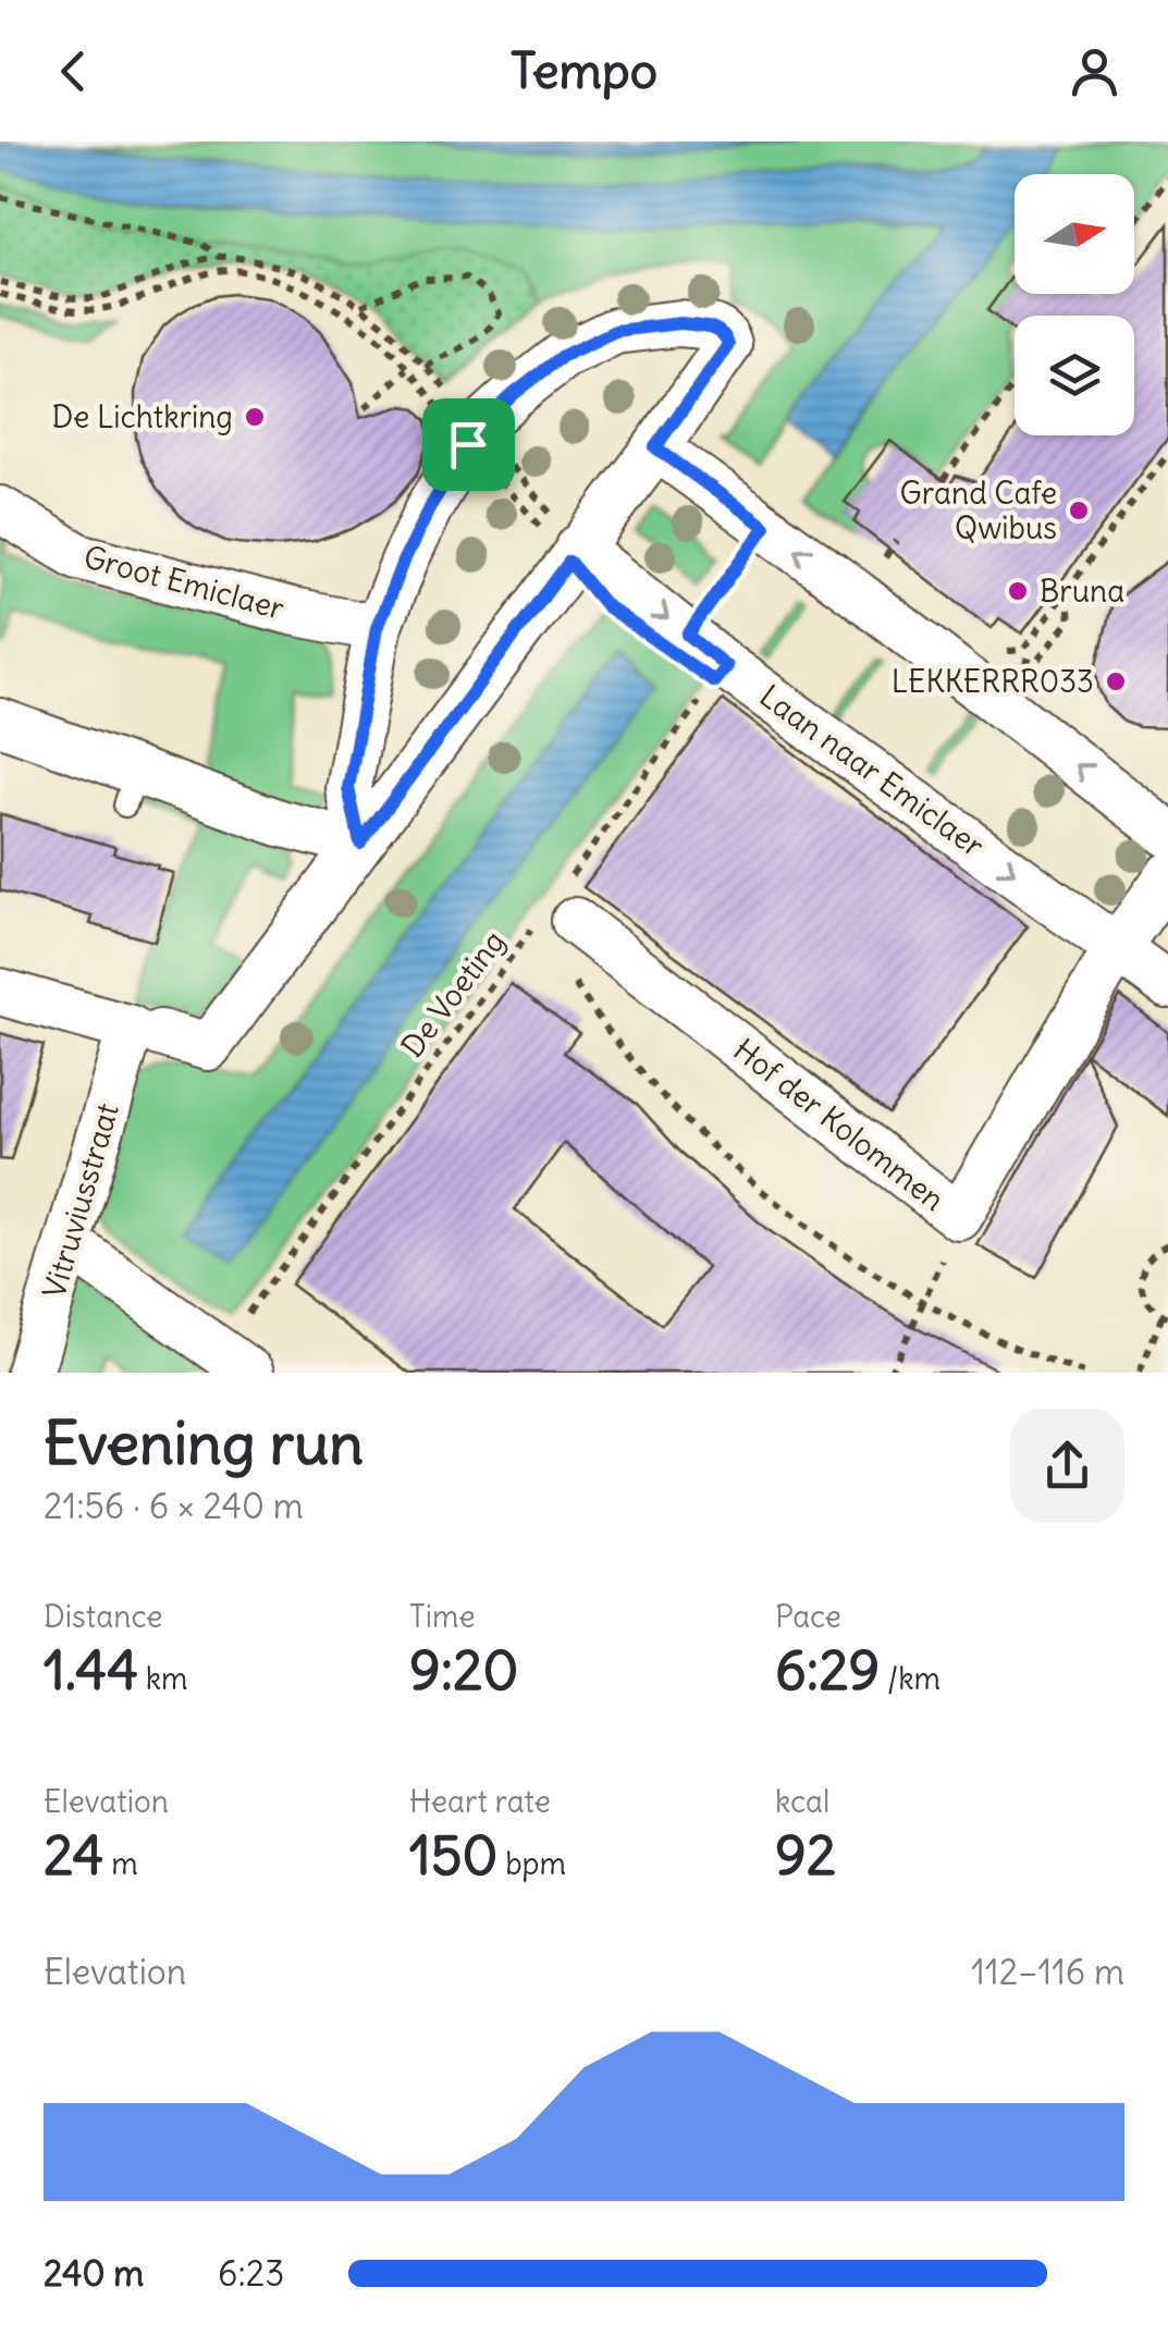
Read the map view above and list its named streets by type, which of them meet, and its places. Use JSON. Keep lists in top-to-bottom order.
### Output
{
  "streets": {
    "street": [
      "Groot Emiclaer",
      "Laan naar Emiclaer",
      "Hof der Kolommen",
      "Vitruviusstraat"
    ],
    "path": ["De Voeting"]
  },
  "crossings": [
    ["Laan naar Emiclaer", "De Voeting"],
    ["Laan naar Emiclaer", "Hof der Kolommen"],
    ["De Voeting", "Hof der Kolommen"]
  ],
  "places": [
    "De Lichtkring",
    "Grand Cafe Qwibus",
    "Bruna",
    "LEKKERRR033"
  ],
  "north": "right",
  "page": {
    "header": "Tempo",
    "heading": ["Evening run", "21:56 · 6 × 240 m"],
    "stats": [
      ["Distance", "1.44 km"],
      ["Time", "9:20"],
      ["Pace", "6:29 /km"],
      ["Elevation", "24 m"],
      ["Heart rate", "150 bpm"],
      ["kcal", "92"]
    ],
    "chart": ["Elevation", "112–116 m"],
    "list": [
      {
        "name": "240 m",
        "note": "6:23"
      }
    ]
  }
}
